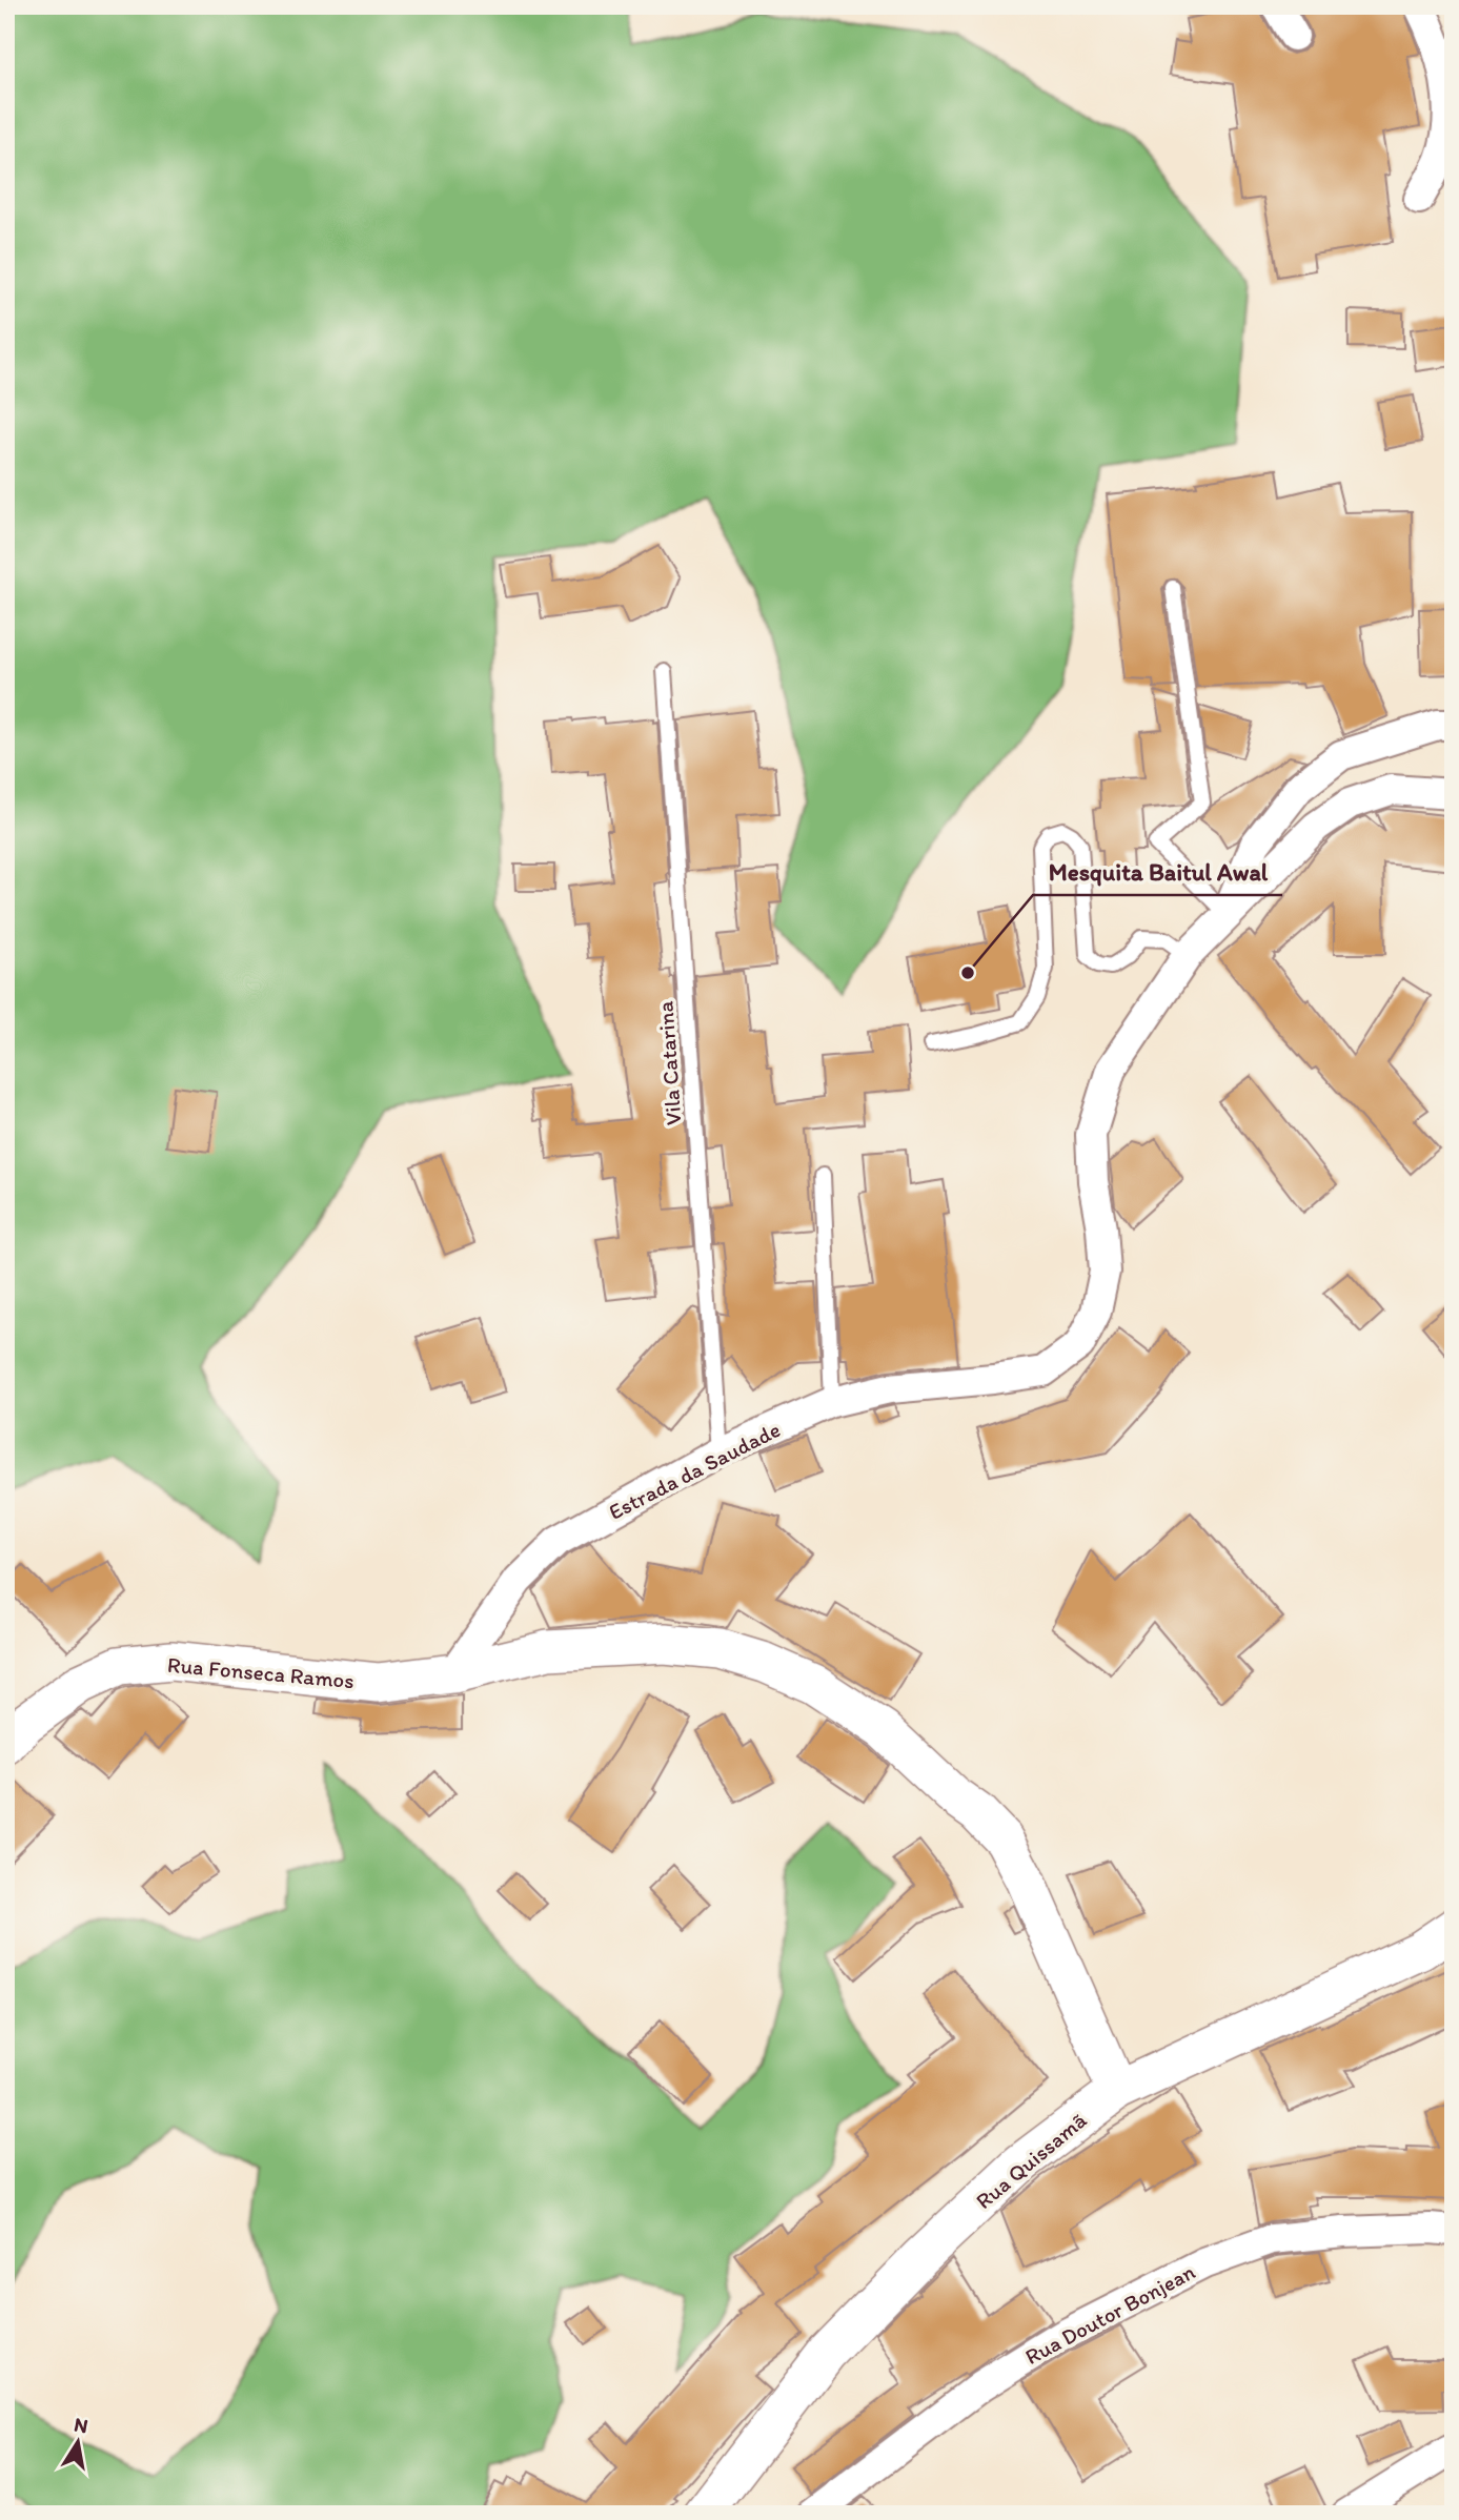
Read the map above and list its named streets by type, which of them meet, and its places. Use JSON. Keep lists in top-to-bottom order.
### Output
{
  "streets": {
    "street": [
      "Estrada da Saudade",
      "Rua Fonseca Ramos",
      "Rua Quissamã",
      "Rua Doutor Bonjean"
    ],
    "lane": ["Vila Catarina"]
  },
  "crossings": [
    ["Vila Catarina", "Estrada da Saudade"],
    ["Estrada da Saudade", "Rua Fonseca Ramos"],
    ["Rua Fonseca Ramos", "Rua Quissamã"]
  ],
  "places": ["Mesquita Baitul Awal"],
  "north": "top"
}
